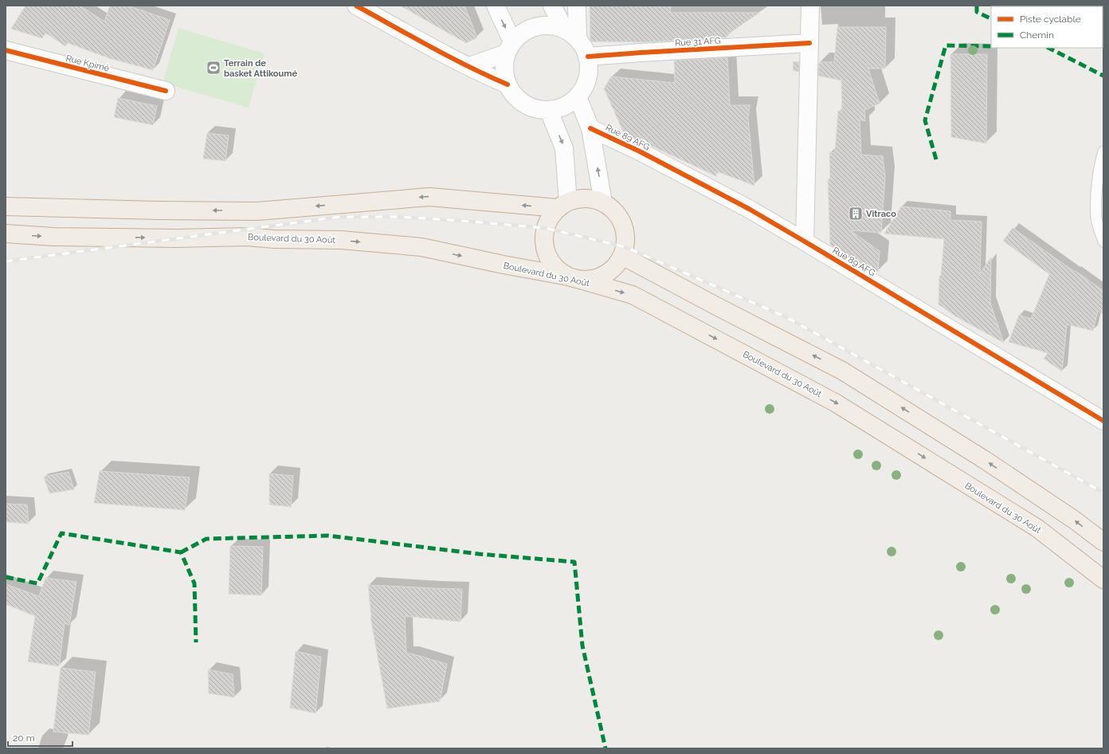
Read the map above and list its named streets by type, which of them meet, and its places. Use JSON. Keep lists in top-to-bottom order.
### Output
{
  "streets": {
    "highway": ["Boulevard du 30 Août"],
    "street": ["Rue 31 AFG", "Rue Kpimé", "Rue 89 AFG"]
  },
  "places": {
    "sports": ["Terrain de basket Attikoumé"],
    "building": ["Vitraco"]
  },
  "legend": ["Piste cyclable", "Chemin"],
  "scale_bar": "20 m"
}
